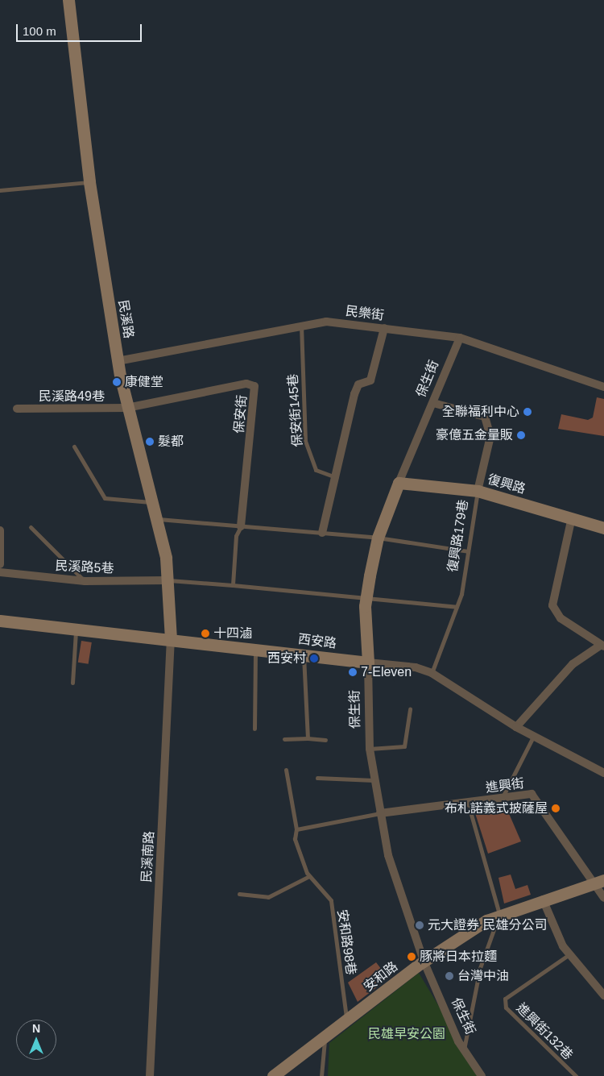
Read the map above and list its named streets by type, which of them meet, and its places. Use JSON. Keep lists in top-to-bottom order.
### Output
{
  "streets": {
    "street": [
      "民樂街",
      "民溪路",
      "保生街",
      "民溪路49巷",
      "保安街",
      "復興路",
      "復興路179巷",
      "民溪路5巷",
      "西安路",
      "進興街",
      "民溪南路",
      "安和路"
    ],
    "lane": ["保安街145巷", "安和路98巷", "進興街132巷"]
  },
  "crossings": [
    ["民樂街", "民溪路"],
    ["民樂街", "保生街"],
    ["民樂街", "保安街145巷"],
    ["民溪路", "民溪路49巷"],
    ["民溪路", "保安街"],
    ["民溪路", "民溪路5巷"],
    ["民溪路", "西安路"],
    ["民溪路", "民溪南路"],
    ["保生街", "復興路"],
    ["保生街", "復興路179巷"],
    ["保生街", "西安路"],
    ["保生街", "進興街"],
    ["保生街", "安和路"],
    ["民溪路49巷", "保安街"],
    ["復興路", "復興路179巷"],
    ["復興路179巷", "西安路"],
    ["西安路", "民溪南路"],
    ["進興街", "安和路"],
    ["安和路98巷", "安和路"]
  ],
  "parks": ["民雄早安公園"],
  "places": [
    "康健堂",
    "全聯福利中心",
    "豪億五金量販",
    "髮都",
    "十四滷",
    "西安村",
    "7-Eleven",
    "布札諾義式披薩屋",
    "元大證券 民雄分公司",
    "豚將日本拉麵",
    "台灣中油"
  ],
  "scale_bar": "100 m",
  "north": "top"
}
